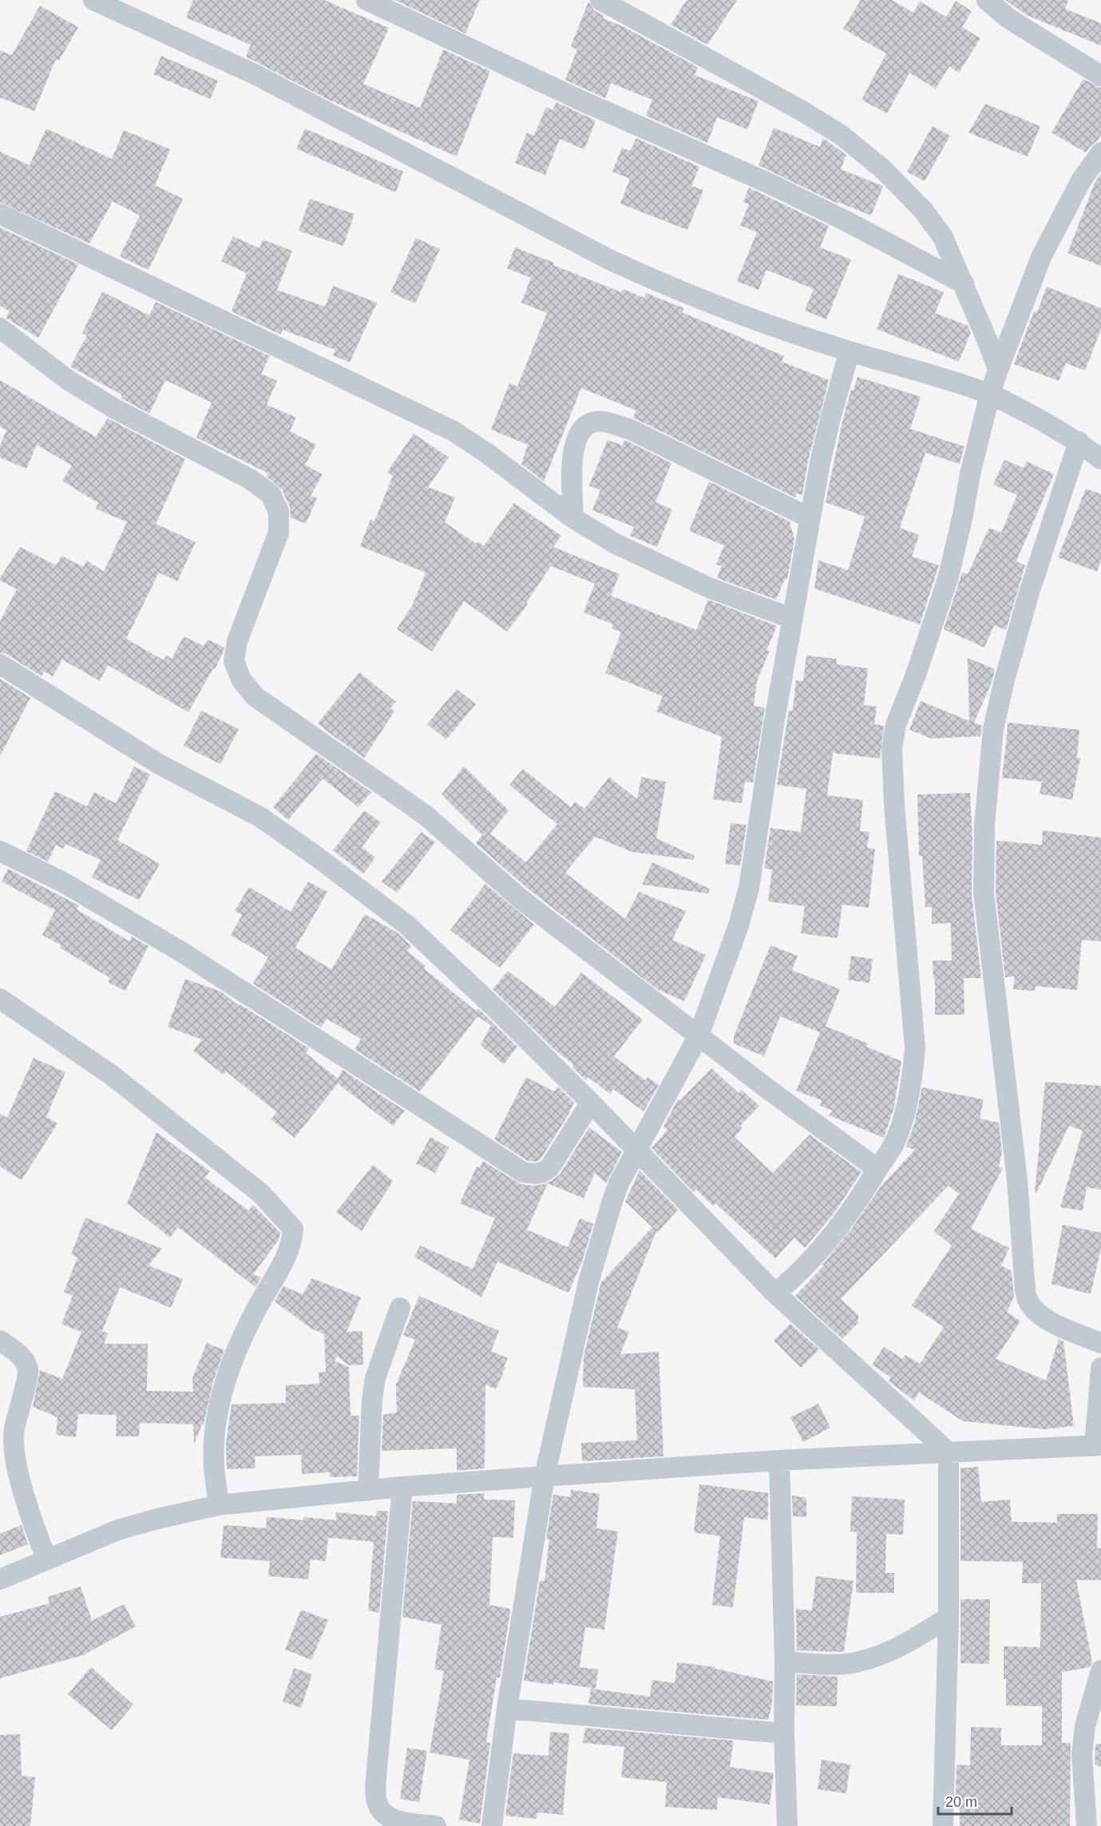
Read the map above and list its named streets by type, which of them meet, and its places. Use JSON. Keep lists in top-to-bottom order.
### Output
{
  "scale_bar": "20 m"
}
